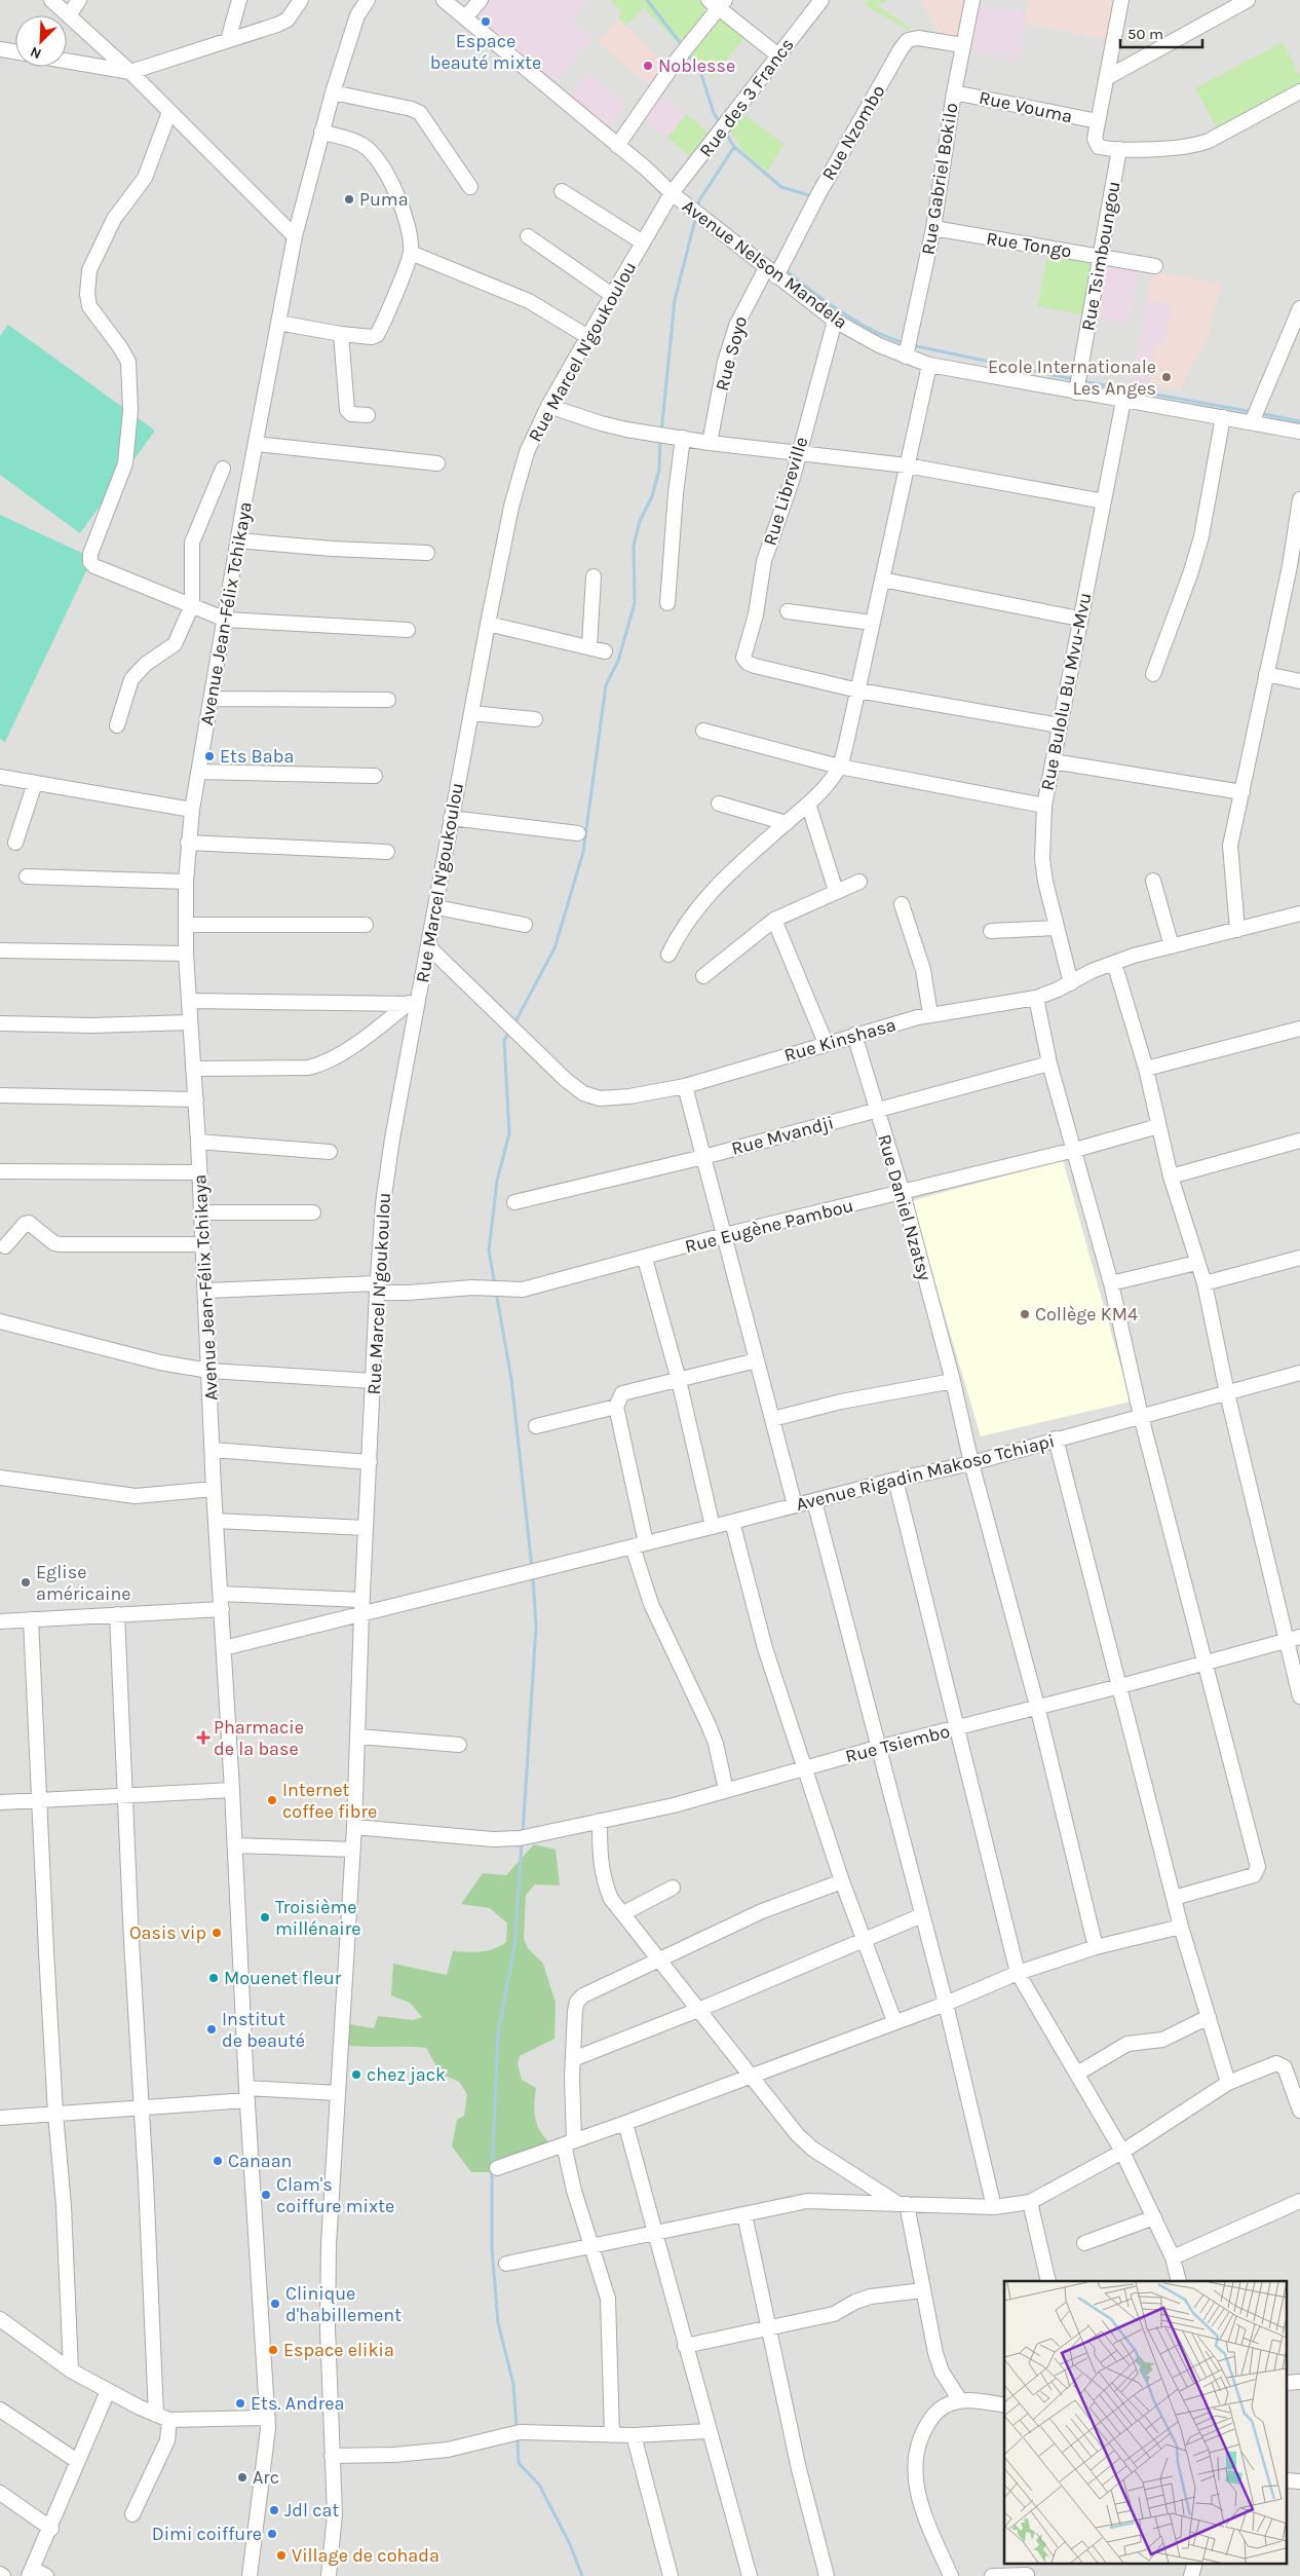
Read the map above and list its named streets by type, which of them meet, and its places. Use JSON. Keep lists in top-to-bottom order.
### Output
{
  "streets": {
    "street": [
      "Rue des 3 Francs",
      "Rue Vouma",
      "Rue Nzombo",
      "Rue Gabriel Bokilo",
      "Rue Tongo",
      "Rue Tsimboungou",
      "Avenue Nelson Mandela",
      "Rue Marcel N'goukoulou",
      "Rue Soyo",
      "Rue Libreville",
      "Avenue Jean-Félix Tchikaya",
      "Rue Bulolu Bu Mvu-Mvu",
      "Rue Kinshasa",
      "Rue Mvandji",
      "Rue Daniel Nzatsy",
      "Rue Eugène Pambou",
      "Avenue Rigadin Makoso Tchiapi",
      "Rue Tsiembo"
    ]
  },
  "crossings": [
    ["Rue des 3 Francs", "Avenue Nelson Mandela"],
    ["Rue des 3 Francs", "Rue Marcel N'goukoulou"],
    ["Rue Vouma", "Rue Gabriel Bokilo"],
    ["Rue Nzombo", "Rue Gabriel Bokilo"],
    ["Rue Nzombo", "Avenue Nelson Mandela"],
    ["Rue Nzombo", "Rue Soyo"],
    ["Rue Gabriel Bokilo", "Rue Tongo"],
    ["Rue Gabriel Bokilo", "Avenue Nelson Mandela"],
    ["Rue Tongo", "Rue Tsimboungou"],
    ["Rue Tsimboungou", "Avenue Nelson Mandela"],
    ["Avenue Nelson Mandela", "Rue Marcel N'goukoulou"],
    ["Avenue Nelson Mandela", "Rue Soyo"],
    ["Avenue Nelson Mandela", "Rue Libreville"],
    ["Avenue Nelson Mandela", "Rue Bulolu Bu Mvu-Mvu"],
    ["Rue Marcel N'goukoulou", "Rue Kinshasa"],
    ["Rue Marcel N'goukoulou", "Rue Eugène Pambou"],
    ["Rue Marcel N'goukoulou", "Avenue Rigadin Makoso Tchiapi"],
    ["Rue Marcel N'goukoulou", "Rue Tsiembo"],
    ["Avenue Jean-Félix Tchikaya", "Rue Eugène Pambou"],
    ["Avenue Jean-Félix Tchikaya", "Avenue Rigadin Makoso Tchiapi"],
    ["Rue Bulolu Bu Mvu-Mvu", "Rue Kinshasa"],
    ["Rue Kinshasa", "Rue Daniel Nzatsy"],
    ["Rue Mvandji", "Rue Daniel Nzatsy"],
    ["Rue Daniel Nzatsy", "Rue Eugène Pambou"],
    ["Rue Daniel Nzatsy", "Avenue Rigadin Makoso Tchiapi"],
    ["Rue Daniel Nzatsy", "Rue Tsiembo"]
  ],
  "places": {
    "other": [
      "Espace beauté mixte",
      "Noblesse",
      "Puma",
      "Ecole Internationale Les Anges",
      "Ets Baba",
      "Collège KM4",
      "Eglise américaine",
      "Internet coffee fibre",
      "Troisième millénaire",
      "Oasis vip",
      "Mouenet fleur",
      "Institut de beauté",
      "chez jack",
      "Canaan",
      "Clam's coiffure mixte",
      "Clinique d'habillement",
      "Espace elikia",
      "Ets. Andrea",
      "Arc",
      "Jdl cat",
      "Dimi coiffure",
      "Village de cohada"
    ],
    "health": ["Pharmacie de la base"]
  },
  "scale_bar": "50 m",
  "north": "bottom left"
}
